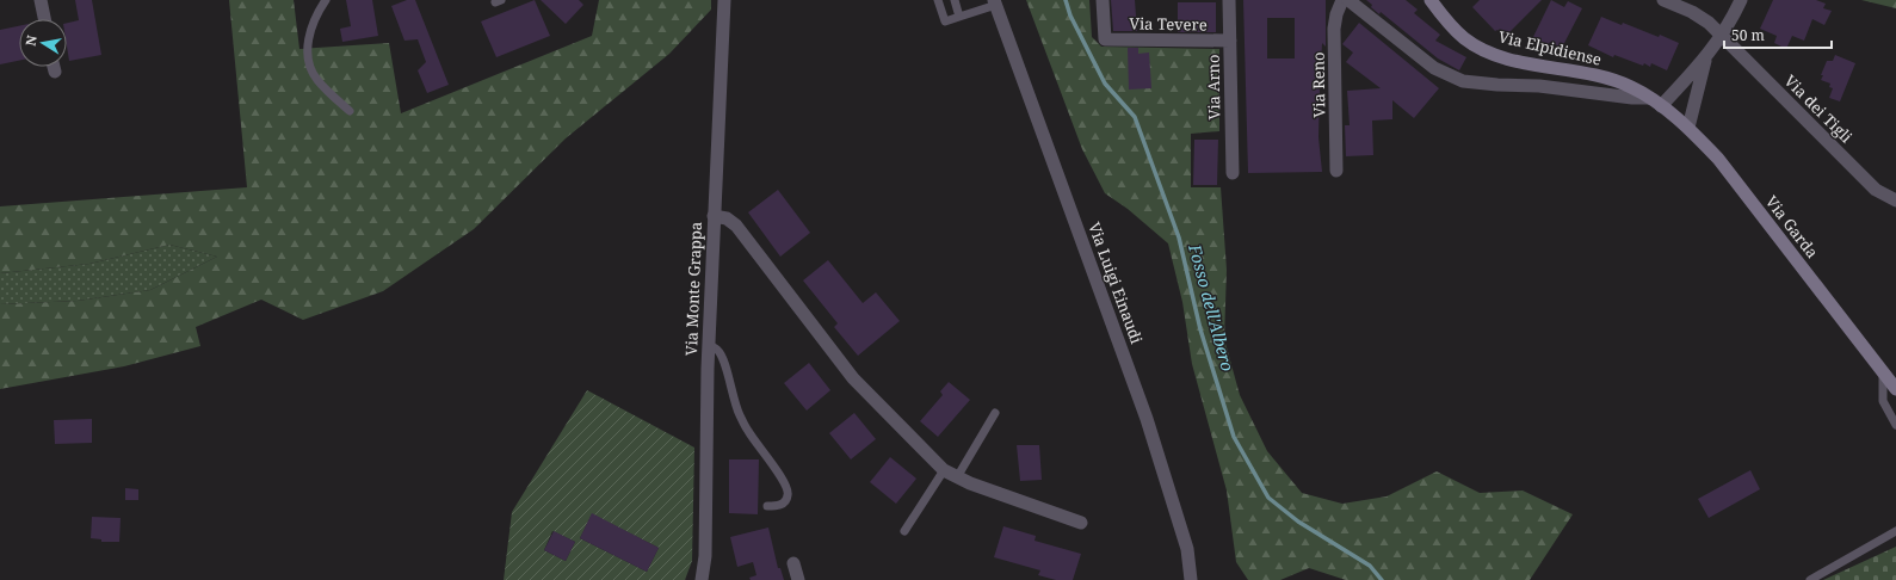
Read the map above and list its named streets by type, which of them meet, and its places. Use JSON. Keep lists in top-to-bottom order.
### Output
{
  "streets": {
    "main road": ["Via Elpidiense", "Via Garda"],
    "street": [
      "Via Tevere",
      "Via Reno",
      "Via Arno",
      "Via dei Tigli",
      "Via Luigi Einaudi",
      "Via Monte Grappa"
    ]
  },
  "crossings": [
    ["Via Tevere", "Via Arno"],
    ["Via Elpidiense", "Via Garda"]
  ],
  "water": ["Fosso dell'Albero"],
  "scale_bar": "50 m",
  "north": "left"
}
